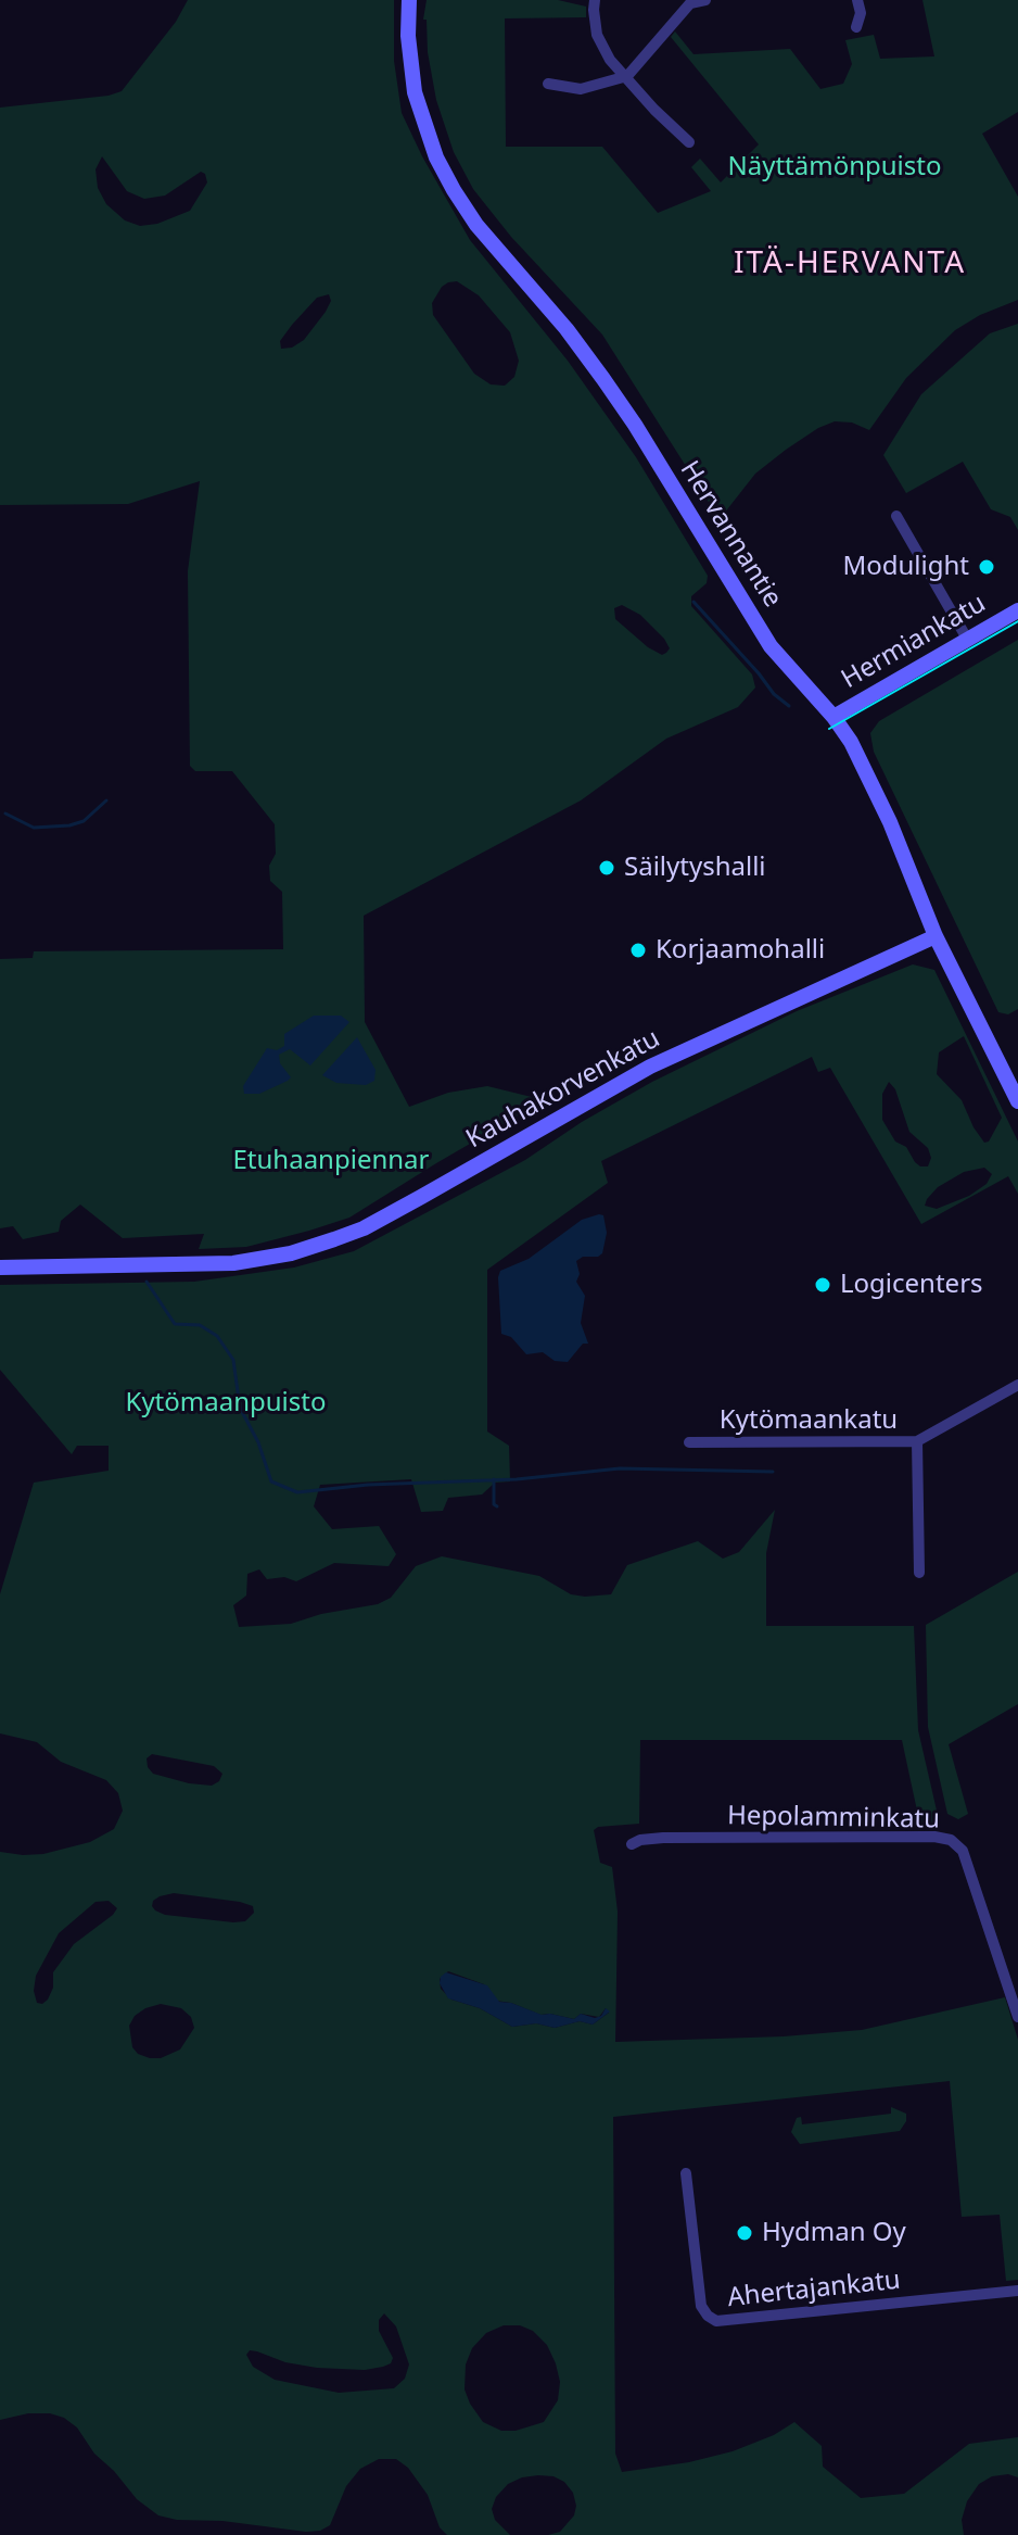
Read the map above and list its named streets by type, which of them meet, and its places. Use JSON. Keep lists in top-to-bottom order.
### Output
{
  "streets": {
    "main road": ["Hervannantie", "Hermiankatu", "Kauhakorvenkatu"],
    "street": ["Kytömaankatu", "Hepolamminkatu", "Ahertajankatu"]
  },
  "crossings": [
    ["Hervannantie", "Hermiankatu"],
    ["Hervannantie", "Kauhakorvenkatu"]
  ],
  "districts": ["ITÄ-HERVANTA"],
  "parks": ["Näyttämönpuisto", "Etuhaanpiennar", "Kytömaanpuisto"],
  "places": [
    "Modulight",
    "Säilytyshalli",
    "Korjaamohalli",
    "Logicenters",
    "Hydman Oy"
  ]
}
